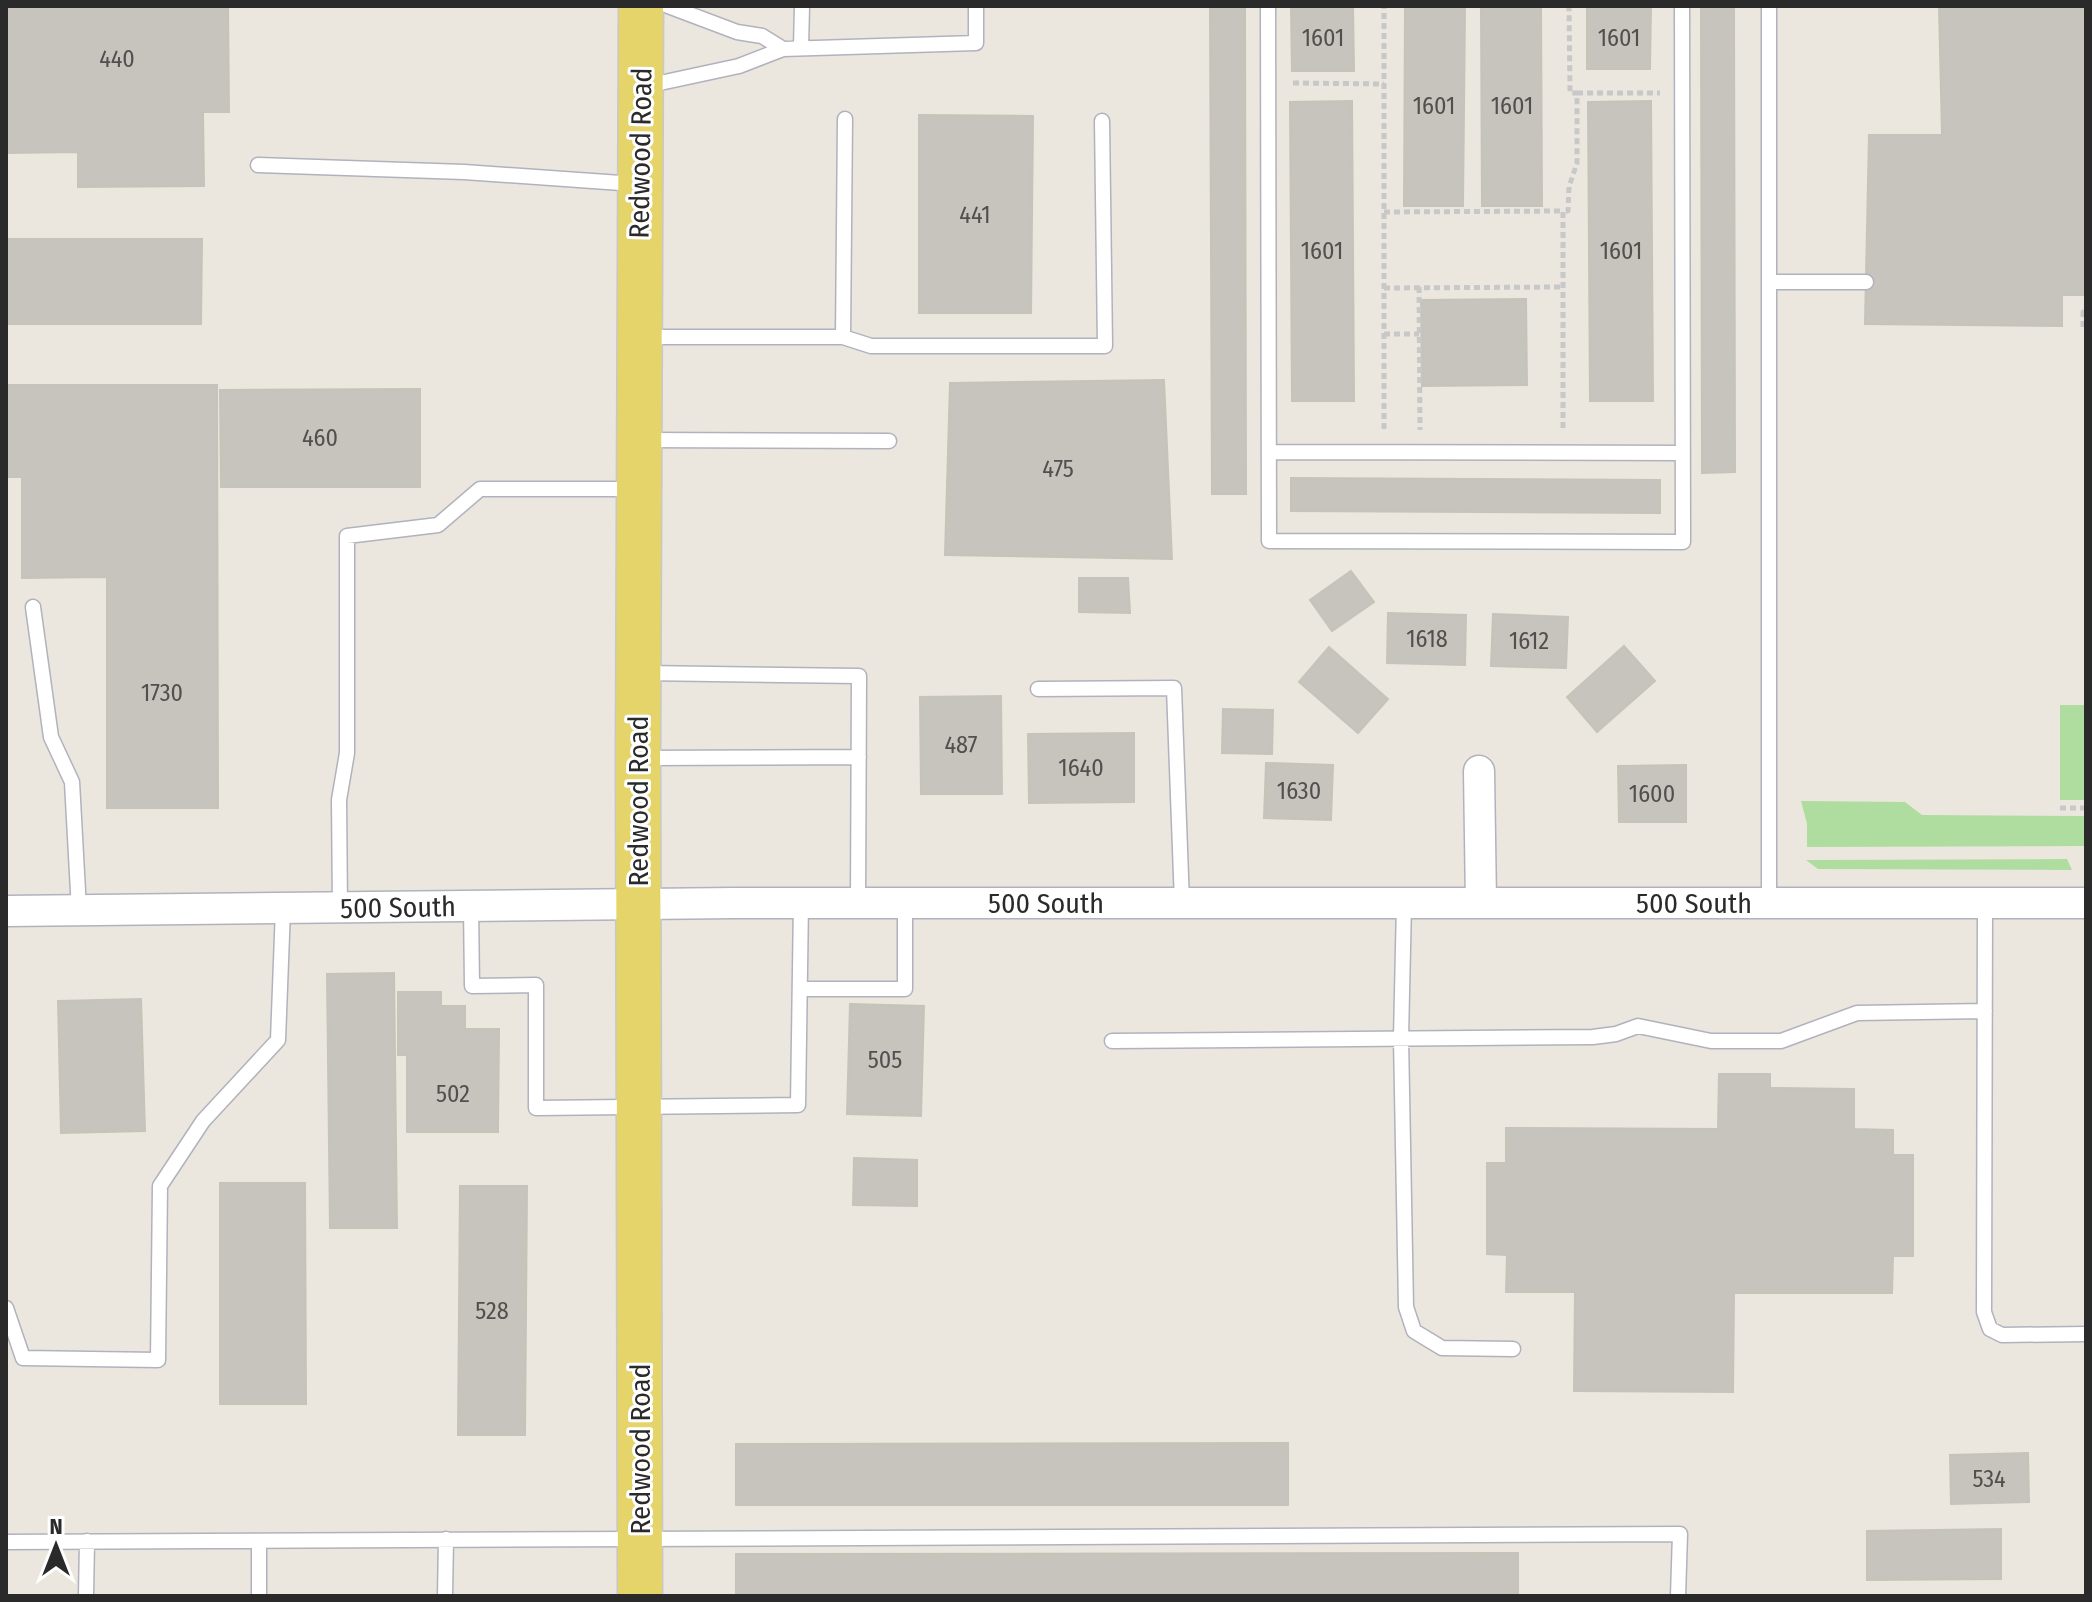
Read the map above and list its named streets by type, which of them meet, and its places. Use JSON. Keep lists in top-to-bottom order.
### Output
{
  "streets": {
    "main road": ["Redwood Road"],
    "street": ["500 South"]
  },
  "crossings": [
    ["Redwood Road", "500 South"]
  ],
  "house_numbers": [
    "1601",
    "1601",
    "440",
    "1601",
    "1601",
    "441",
    "1601",
    "1601",
    "460",
    "475",
    "1618",
    "1612",
    "1730",
    "487",
    "1640",
    "1630",
    "1600",
    "505",
    "502",
    "528",
    "534"
  ],
  "north": "top"
}
